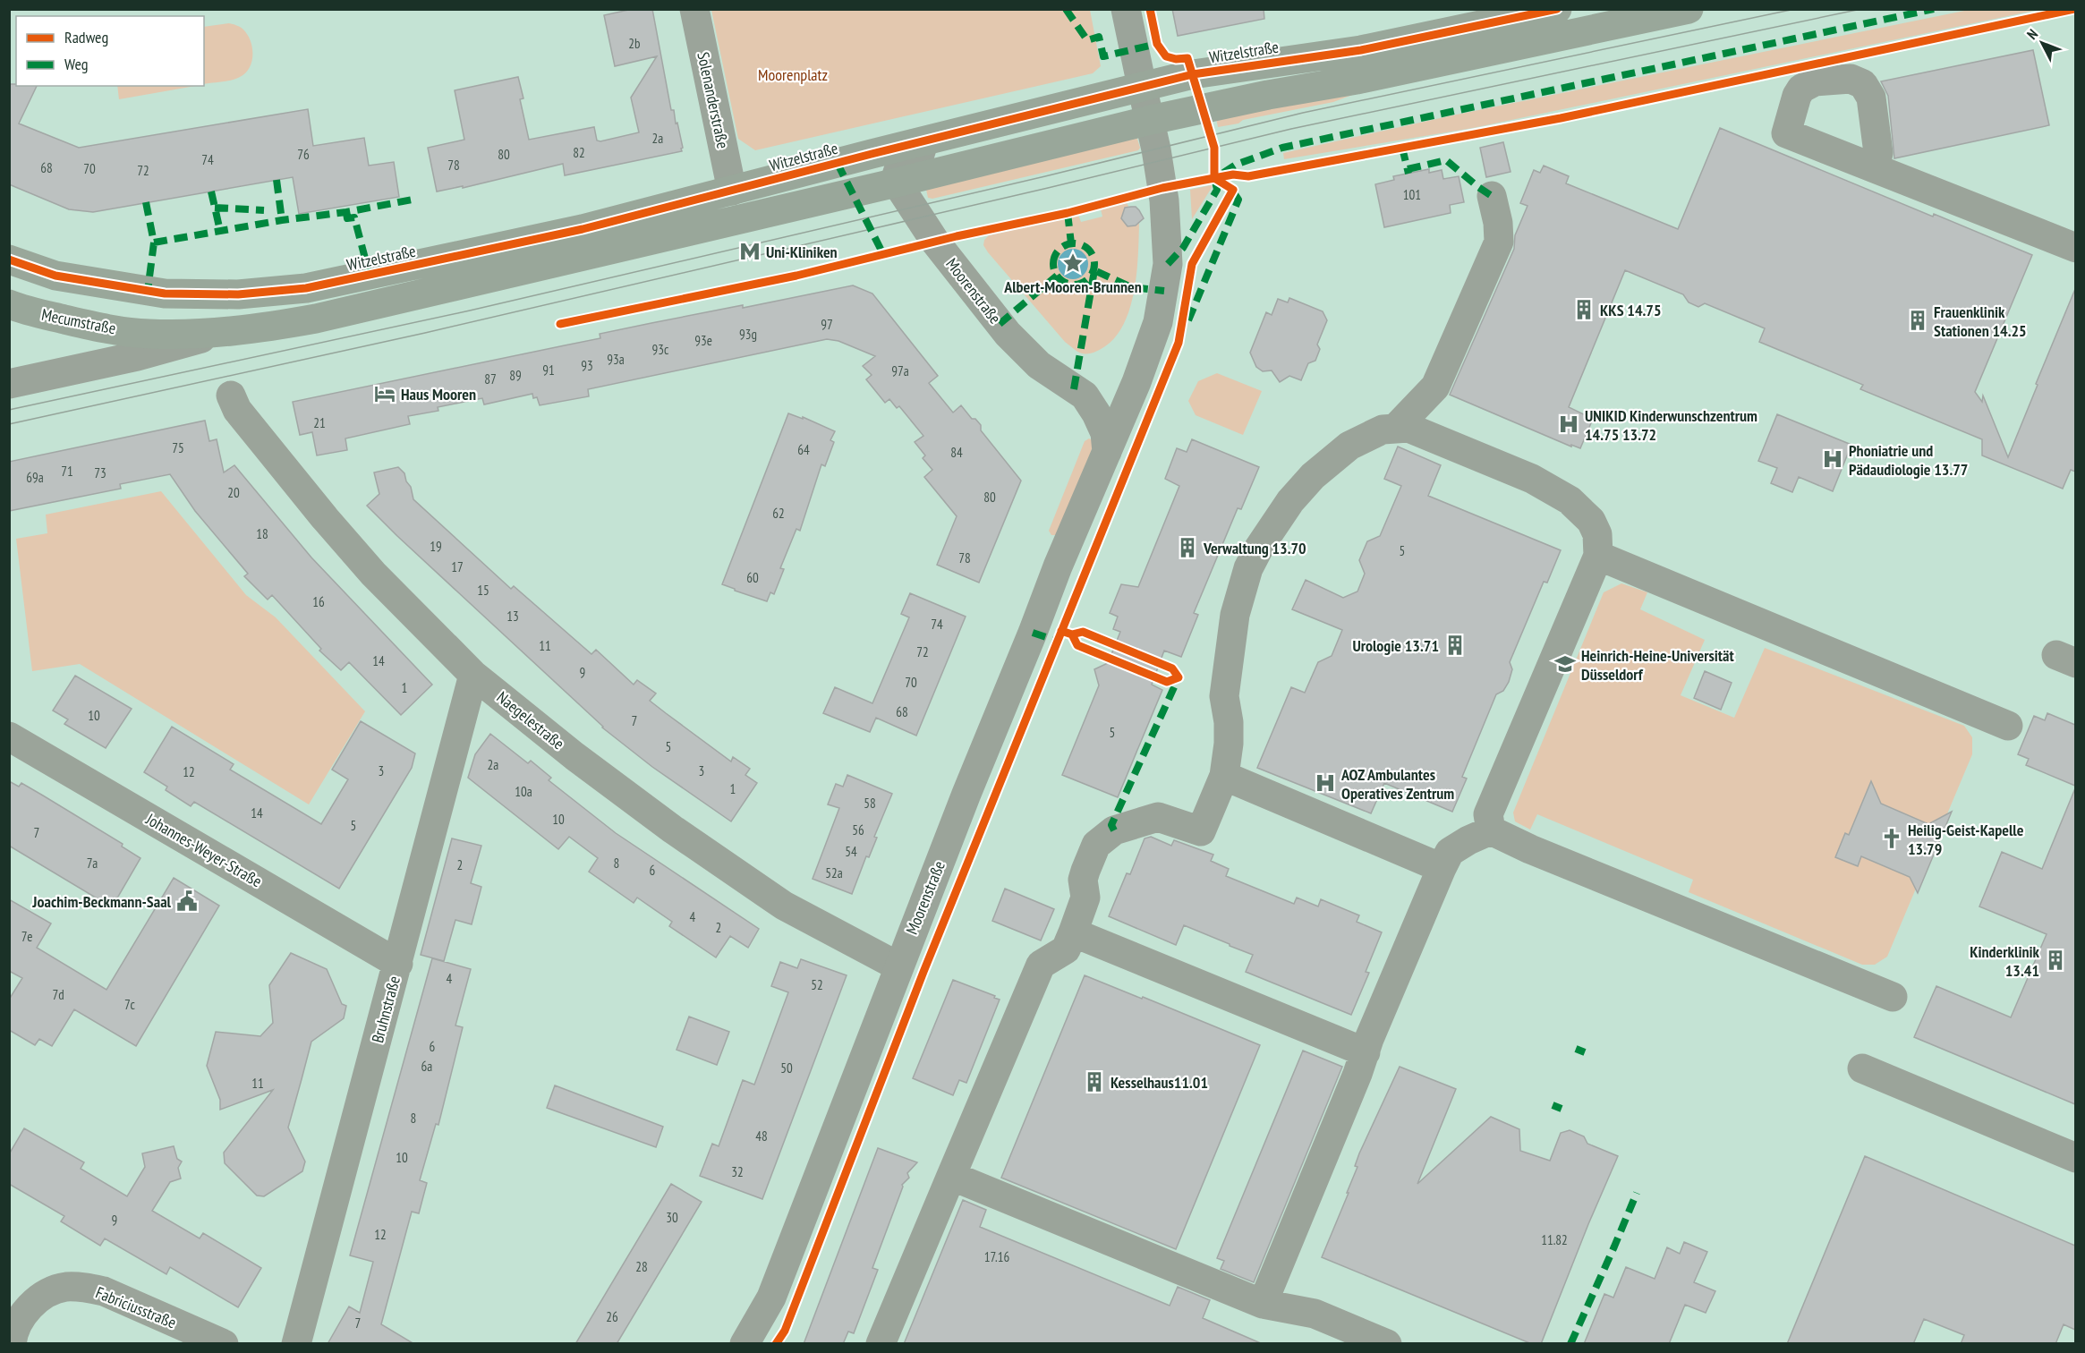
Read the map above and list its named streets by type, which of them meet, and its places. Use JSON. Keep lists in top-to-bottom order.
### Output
{
  "streets": {
    "main road": ["Witzelstraße", "Mecumstraße"],
    "street": [
      "Solenanderstraße",
      "Moorenstraße",
      "Naegelestraße",
      "Johannes-Weyer-Straße",
      "Bruhnstraße",
      "Fabriciusstraße"
    ]
  },
  "crossings": [
    ["Witzelstraße", "Solenanderstraße"],
    ["Witzelstraße", "Moorenstraße"],
    ["Moorenstraße", "Naegelestraße"],
    ["Naegelestraße", "Bruhnstraße"],
    ["Johannes-Weyer-Straße", "Bruhnstraße"]
  ],
  "parks": ["Moorenplatz"],
  "places": {
    "metro station": ["Uni-Kliniken"],
    "place": ["Albert-Mooren-Brunnen"],
    "building": [
      "KKS 14.75",
      "Frauenklinik Stationen 14.25",
      "Verwaltung 13.70",
      "Urologie 13.71",
      "Kinderklinik 13.41",
      "Kesselhaus11.01"
    ],
    "hotel": ["Haus Mooren"],
    "hospital": ["UNIKID Kinderwunschzentrum 14.75 13.72", "Phoniatrie und Pädaudiologie 13.77", "AOZ Ambulantes Operatives Zentrum"],
    "school or university": ["Heinrich-Heine-Universität Düsseldorf"],
    "church": ["Heilig-Geist-Kapelle 13.79"],
    "public building": ["Joachim-Beckmann-Saal"]
  },
  "house_numbers": [
    "2b",
    "2a",
    "82",
    "76",
    "80",
    "74",
    "78",
    "68",
    "70",
    "72",
    "101",
    "97",
    "93g",
    "93e",
    "93c",
    "93a",
    "93",
    "91",
    "97a",
    "89",
    "87",
    "21",
    "75",
    "64",
    "84",
    "71",
    "73",
    "69a",
    "20",
    "80",
    "62",
    "18",
    "19",
    "5",
    "78",
    "17",
    "60",
    "15",
    "16",
    "13",
    "74",
    "11",
    "72",
    "14",
    "9",
    "70",
    "1",
    "68",
    "10",
    "7",
    "5",
    "5",
    "2a",
    "3",
    "3",
    "12",
    "1",
    "10a",
    "58",
    "14",
    "10",
    "5",
    "56",
    "7",
    "54",
    "7a",
    "8",
    "2",
    "6",
    "52a",
    "4",
    "2",
    "7e",
    "4",
    "52",
    "7d",
    "7c",
    "6",
    "6a",
    "50",
    "11",
    "8",
    "48",
    "10",
    "32",
    "30",
    "9",
    "12",
    "11.82",
    "17.16",
    "28",
    "26",
    "7"
  ],
  "legend": ["Radweg", "Weg"],
  "north": "top left"
}
